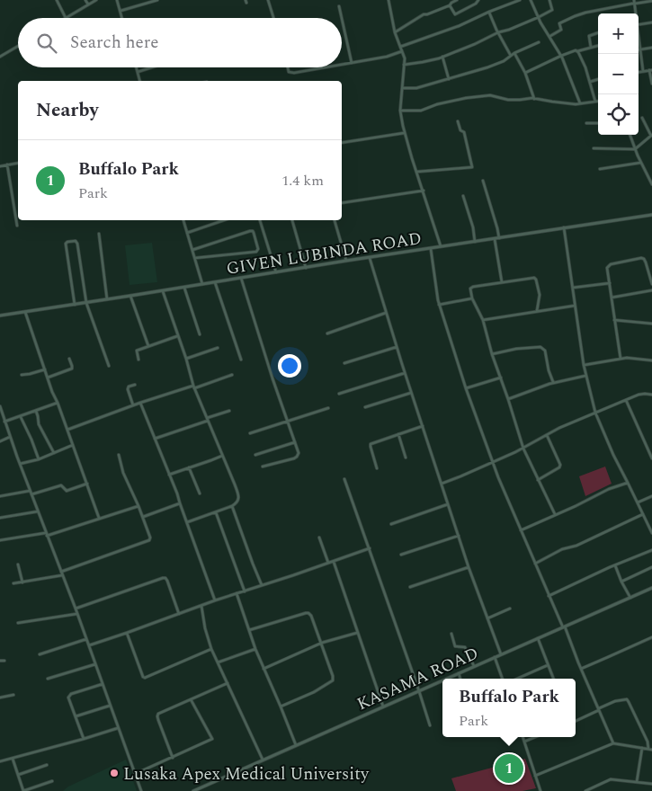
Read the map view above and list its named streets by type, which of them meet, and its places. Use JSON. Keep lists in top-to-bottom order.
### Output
{
  "streets": {
    "street": ["GIVEN LUBINDA ROAD", "KASAMA ROAD"]
  },
  "places": ["Lusaka Apex Medical University"],
  "page": {
    "map_buttons": ["+", "−"],
    "search": "Search here",
    "heading": "Nearby",
    "list": [
      {
        "mark": "1",
        "name": "Buffalo Park",
        "note": "Park",
        "value": "1.4 km"
      }
    ],
    "popup": ["Buffalo Park", "Park"],
    "pins": "1"
  }
}
